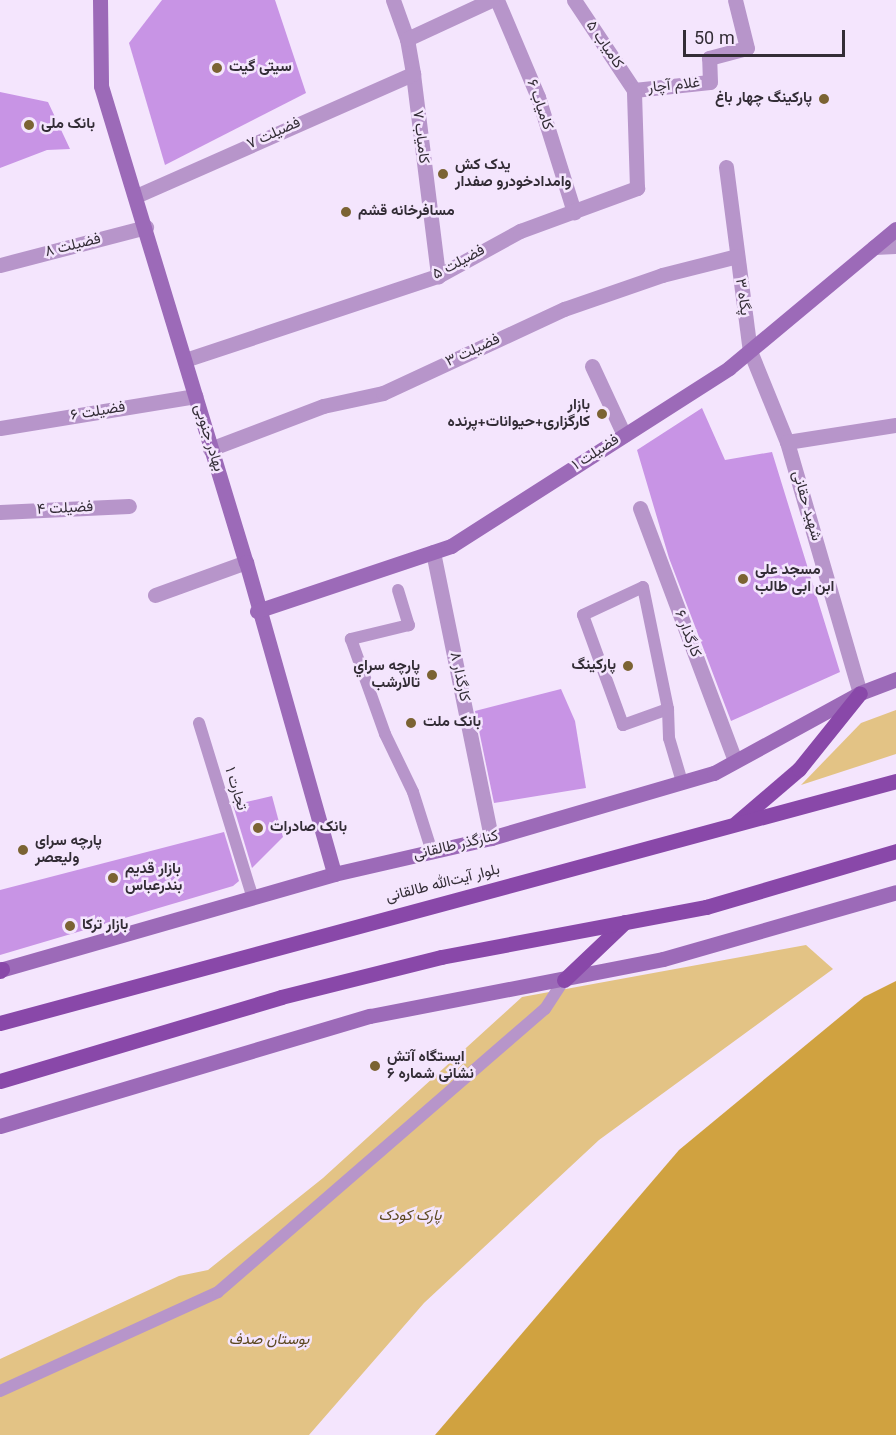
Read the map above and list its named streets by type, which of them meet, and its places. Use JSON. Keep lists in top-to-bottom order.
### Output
{
  "streets": {
    "main road": ["بلوار آیت‌الله طالقانی"],
    "street": [
      "کامیاب ۵",
      "غلام آچار",
      "کامیاب ۶",
      "فضیلت ۷",
      "کامیاب ۷",
      "فضیلت ۸",
      "فضیلت ۵",
      "پگاه ۳",
      "فضیلت ۳",
      "فضیلت ۶",
      "بهادر جنوبی",
      "فضیلت ۱",
      "شهید حقانی",
      "فضیلت ۴",
      "کارگذار ۶",
      "کارگذار ۸",
      "کنارگذر طالقانی"
    ],
    "lane": ["تجارت ۱"]
  },
  "crossings": [
    ["کامیاب ۵", "غلام آچار"],
    ["کامیاب ۵", "فضیلت ۵"],
    ["غلام آچار", "فضیلت ۵"],
    ["کامیاب ۶", "فضیلت ۵"],
    ["فضیلت ۷", "کامیاب ۷"],
    ["فضیلت ۷", "بهادر جنوبی"],
    ["کامیاب ۷", "فضیلت ۵"],
    ["فضیلت ۸", "بهادر جنوبی"],
    ["فضیلت ۵", "بهادر جنوبی"],
    ["پگاه ۳", "فضیلت ۳"],
    ["پگاه ۳", "فضیلت ۱"],
    ["پگاه ۳", "شهید حقانی"],
    ["فضیلت ۳", "بهادر جنوبی"],
    ["فضیلت ۶", "بهادر جنوبی"],
    ["بهادر جنوبی", "فضیلت ۱"],
    ["بهادر جنوبی", "کنارگذر طالقانی"],
    ["فضیلت ۱", "کارگذار ۸"],
    ["شهید حقانی", "کنارگذر طالقانی"],
    ["کارگذار ۶", "کنارگذر طالقانی"],
    ["کارگذار ۸", "کنارگذر طالقانی"],
    ["تجارت ۱", "کنارگذر طالقانی"]
  ],
  "parks": ["پارک کودک", "بوستان صدف"],
  "places": [
    "سیتی گیت",
    "پارکینگ چهار باغ",
    "بانک ملی",
    "یدک کش وامدادخودرو صفدار",
    "مسافرخانه قشم",
    "بازار کارگزاری+حیوانات+پرنده",
    "مسجد علی ابن ابی طالب",
    "پارکینگ",
    "پارچه سراي تالارشب",
    "بانک ملت",
    "بانک صادرات",
    "پارچه سرای ولیعصر",
    "بازار قدیم بندرعباس",
    "بازار ترکا",
    "ایستگاه آتش نشانی شماره ۶"
  ],
  "scale_bar": "50 m"
}
